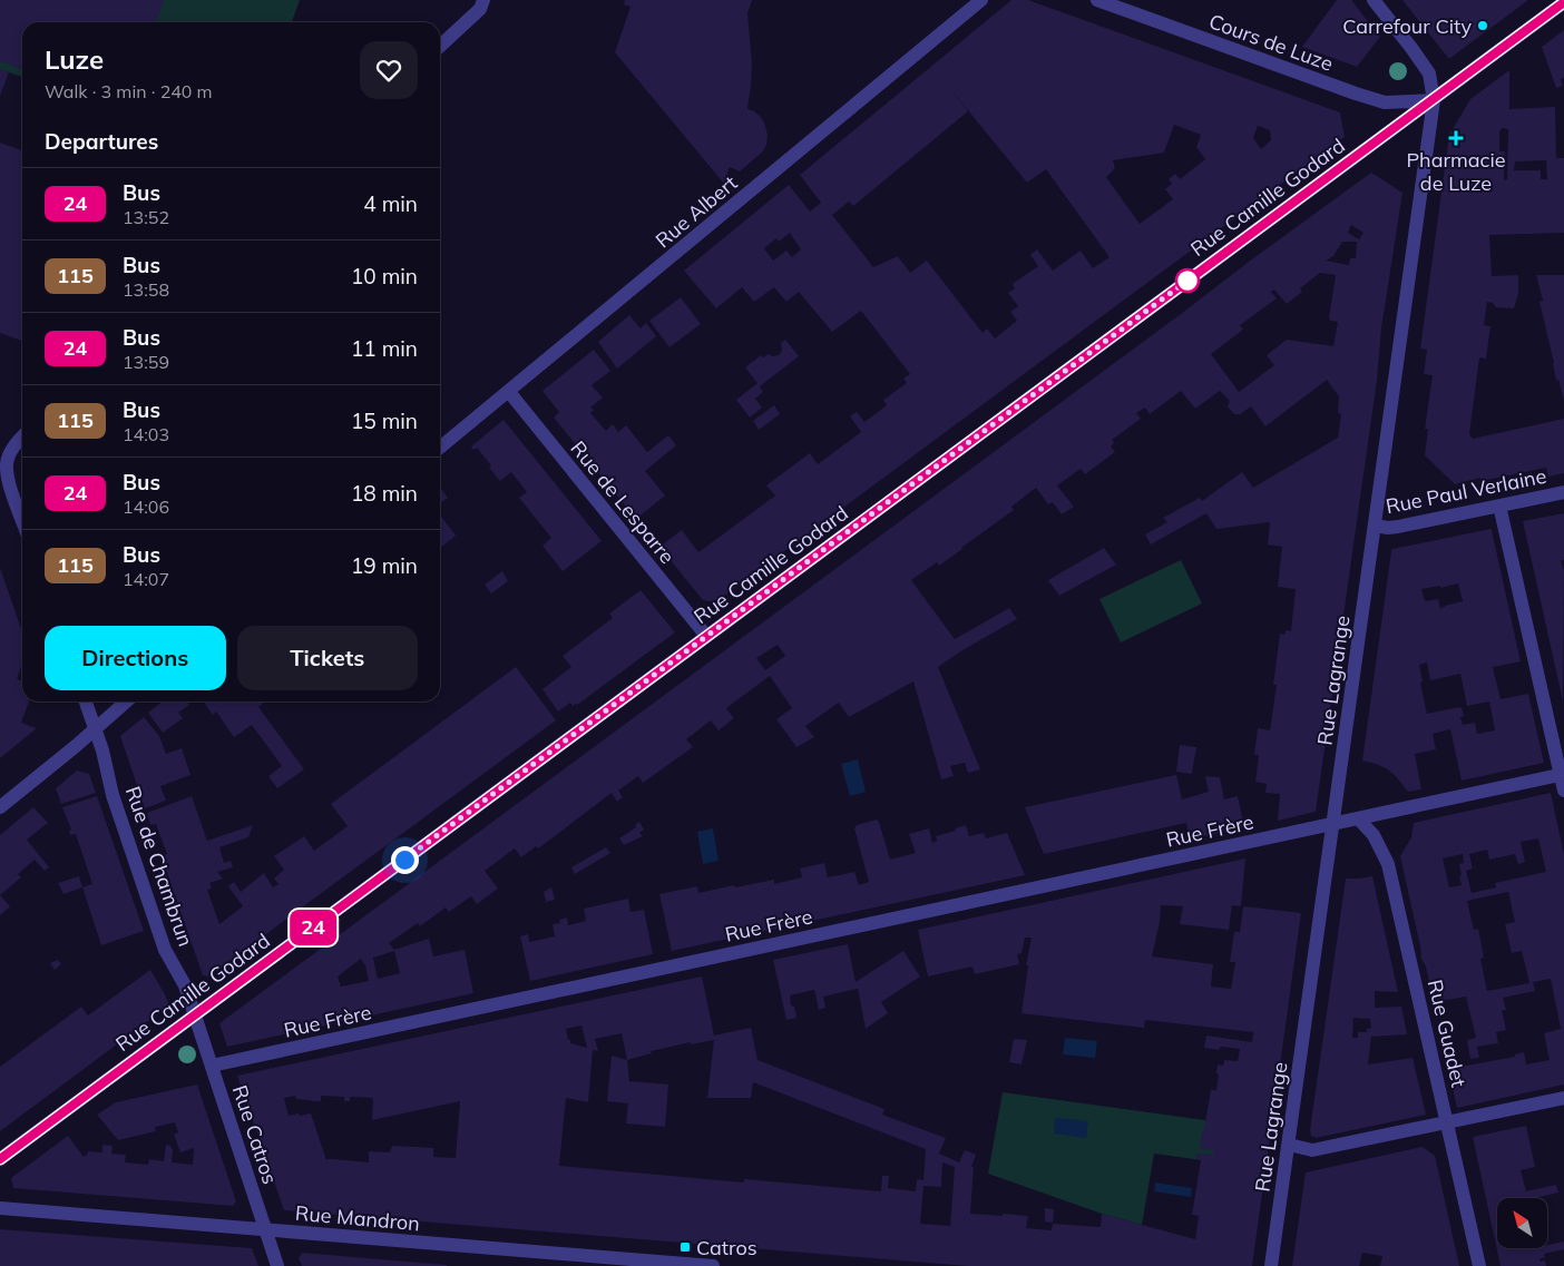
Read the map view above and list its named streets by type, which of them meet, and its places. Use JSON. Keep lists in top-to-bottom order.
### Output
{
  "streets": {
    "street": [
      "Cours de Luze",
      "Rue Camille Godard",
      "Rue Albert",
      "Rue Paul Verlaine",
      "Rue de Lesparre",
      "Rue Lagrange",
      "Rue Frère",
      "Rue de Chambrun",
      "Rue Guadet",
      "Rue Catros",
      "Rue Mandron"
    ]
  },
  "crossings": [
    ["Cours de Luze", "Rue Camille Godard"],
    ["Cours de Luze", "Rue Lagrange"],
    ["Rue Camille Godard", "Rue de Lesparre"],
    ["Rue Camille Godard", "Rue Lagrange"],
    ["Rue Camille Godard", "Rue de Chambrun"],
    ["Rue Camille Godard", "Rue Catros"],
    ["Rue Albert", "Rue de Lesparre"],
    ["Rue Paul Verlaine", "Rue Lagrange"],
    ["Rue Lagrange", "Rue Frère"],
    ["Rue Frère", "Rue Guadet"],
    ["Rue Frère", "Rue Catros"],
    ["Rue de Chambrun", "Rue Catros"],
    ["Rue Catros", "Rue Mandron"]
  ],
  "places": {
    "other": ["Carrefour City"],
    "health": ["Pharmacie de Luze"],
    "transit": ["Catros"]
  },
  "lines": ["bus line 24"],
  "north": "top left",
  "page": {
    "on_map": "24",
    "heading": [
      ["Luze", "Walk · 3 min · 240 m"],
      "Departures"
    ],
    "list": [
      {
        "mark": "24",
        "name": "Bus",
        "note": "13:52",
        "value": "4 min"
      },
      {
        "mark": "115",
        "name": "Bus",
        "note": "13:58",
        "value": "10 min"
      },
      {
        "mark": "24",
        "name": "Bus",
        "note": "13:59",
        "value": "11 min"
      },
      {
        "mark": "115",
        "name": "Bus",
        "note": "14:03",
        "value": "15 min"
      },
      {
        "mark": "24",
        "name": "Bus",
        "note": "14:06",
        "value": "18 min"
      },
      {
        "mark": "115",
        "name": "Bus",
        "note": "14:07",
        "value": "19 min"
      }
    ],
    "buttons": ["Directions", "Tickets"]
  }
}
